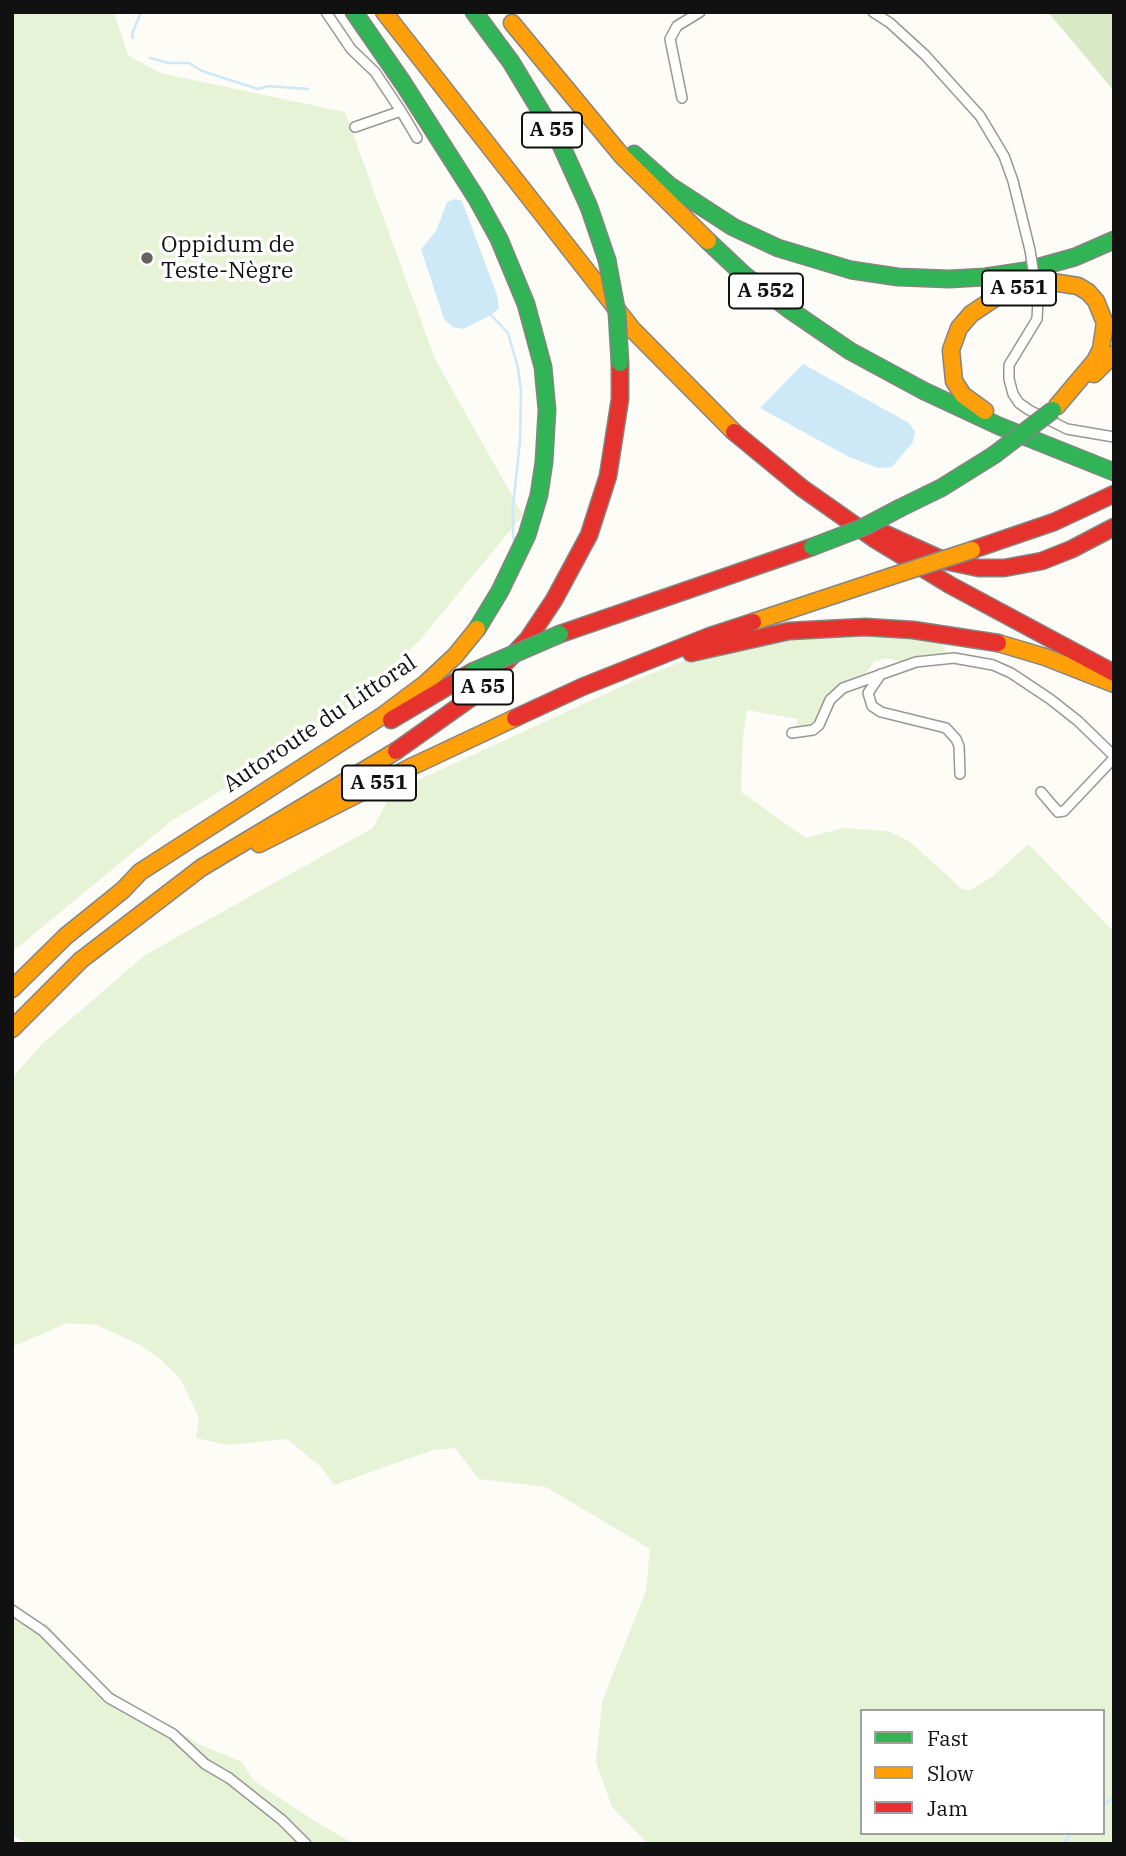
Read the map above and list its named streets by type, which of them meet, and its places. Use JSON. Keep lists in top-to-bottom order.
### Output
{
  "streets": {
    "highway": [
      "A 55",
      "A 551",
      "A 552",
      "Autoroute du Littoral"
    ]
  },
  "crossings": [
    ["A 55", "A 551"],
    ["A 551", "A 552"],
    ["A 551", "Autoroute du Littoral"]
  ],
  "places": ["Oppidum de Teste-Nègre"],
  "legend": ["Fast", "Slow", "Jam"]
}
